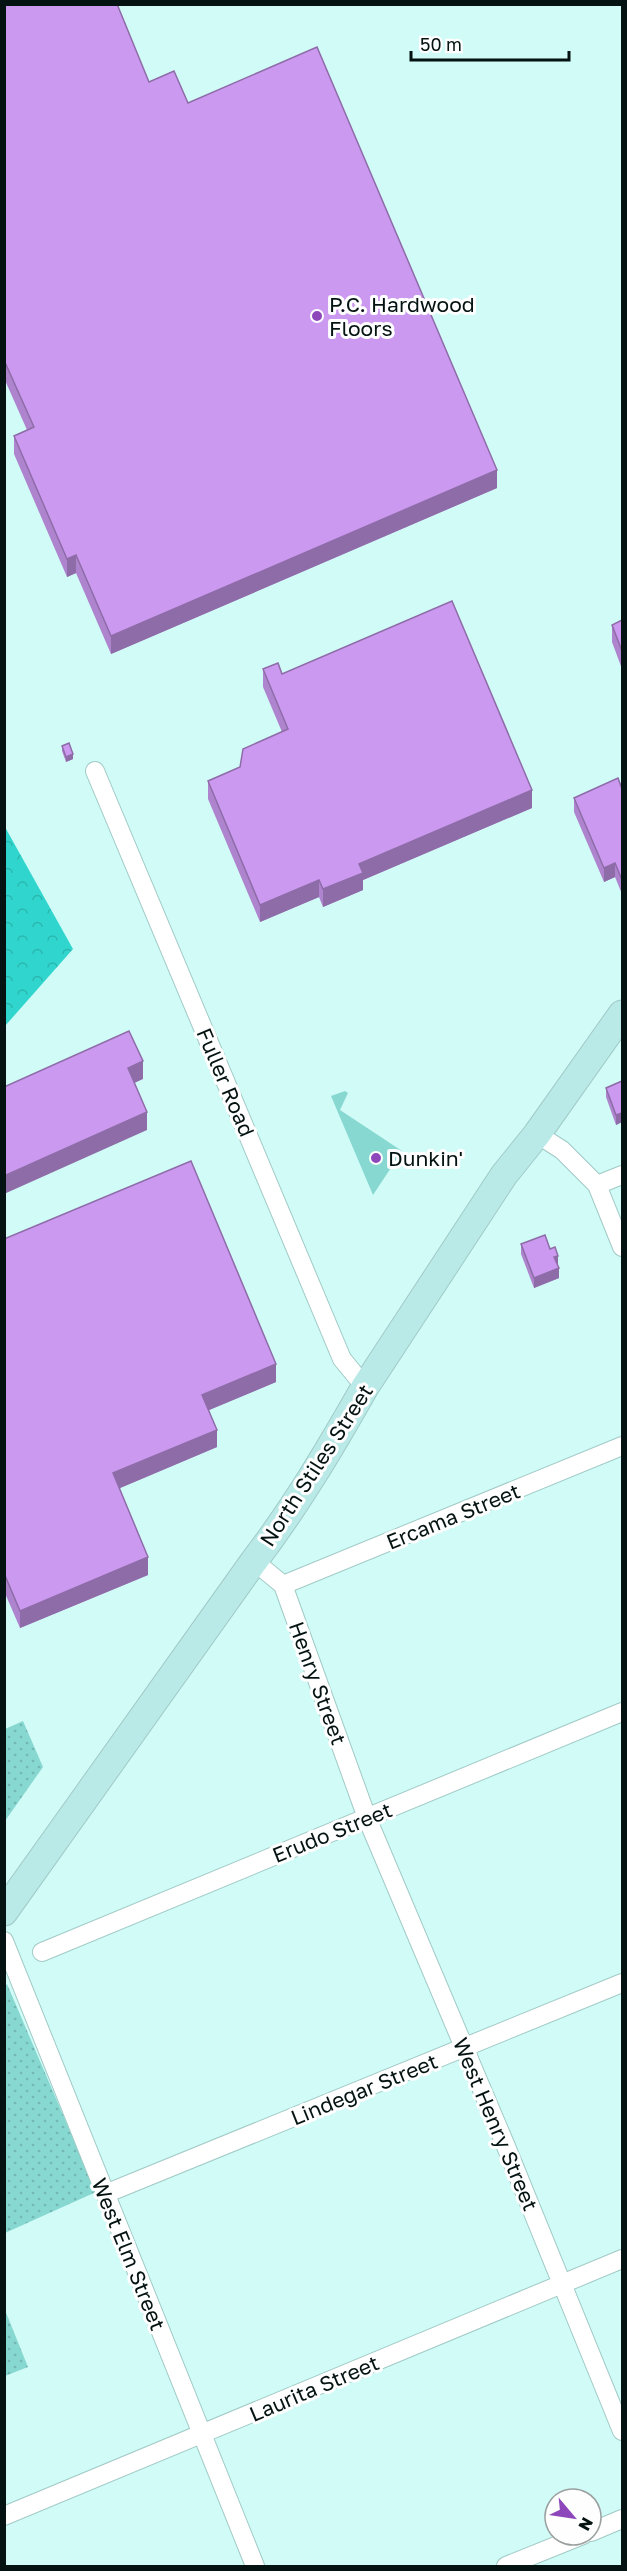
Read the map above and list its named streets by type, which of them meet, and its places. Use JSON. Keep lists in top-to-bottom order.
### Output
{
  "streets": {
    "main road": ["North Stiles Street"],
    "street": [
      "Fuller Road",
      "Ercama Street",
      "Henry Street",
      "Erudo Street",
      "Lindegar Street",
      "West Henry Street",
      "West Elm Street",
      "Laurita Street"
    ]
  },
  "crossings": [
    ["Fuller Road", "North Stiles Street"],
    ["Ercama Street", "Henry Street"],
    ["Henry Street", "Erudo Street"],
    ["Henry Street", "West Henry Street"],
    ["Erudo Street", "West Henry Street"],
    ["Lindegar Street", "West Henry Street"],
    ["Lindegar Street", "West Elm Street"],
    ["West Henry Street", "Laurita Street"],
    ["West Elm Street", "Laurita Street"]
  ],
  "places": ["P.C. Hardwood Floors", "Dunkin'"],
  "scale_bar": "50 m",
  "north": "bottom right"
}
